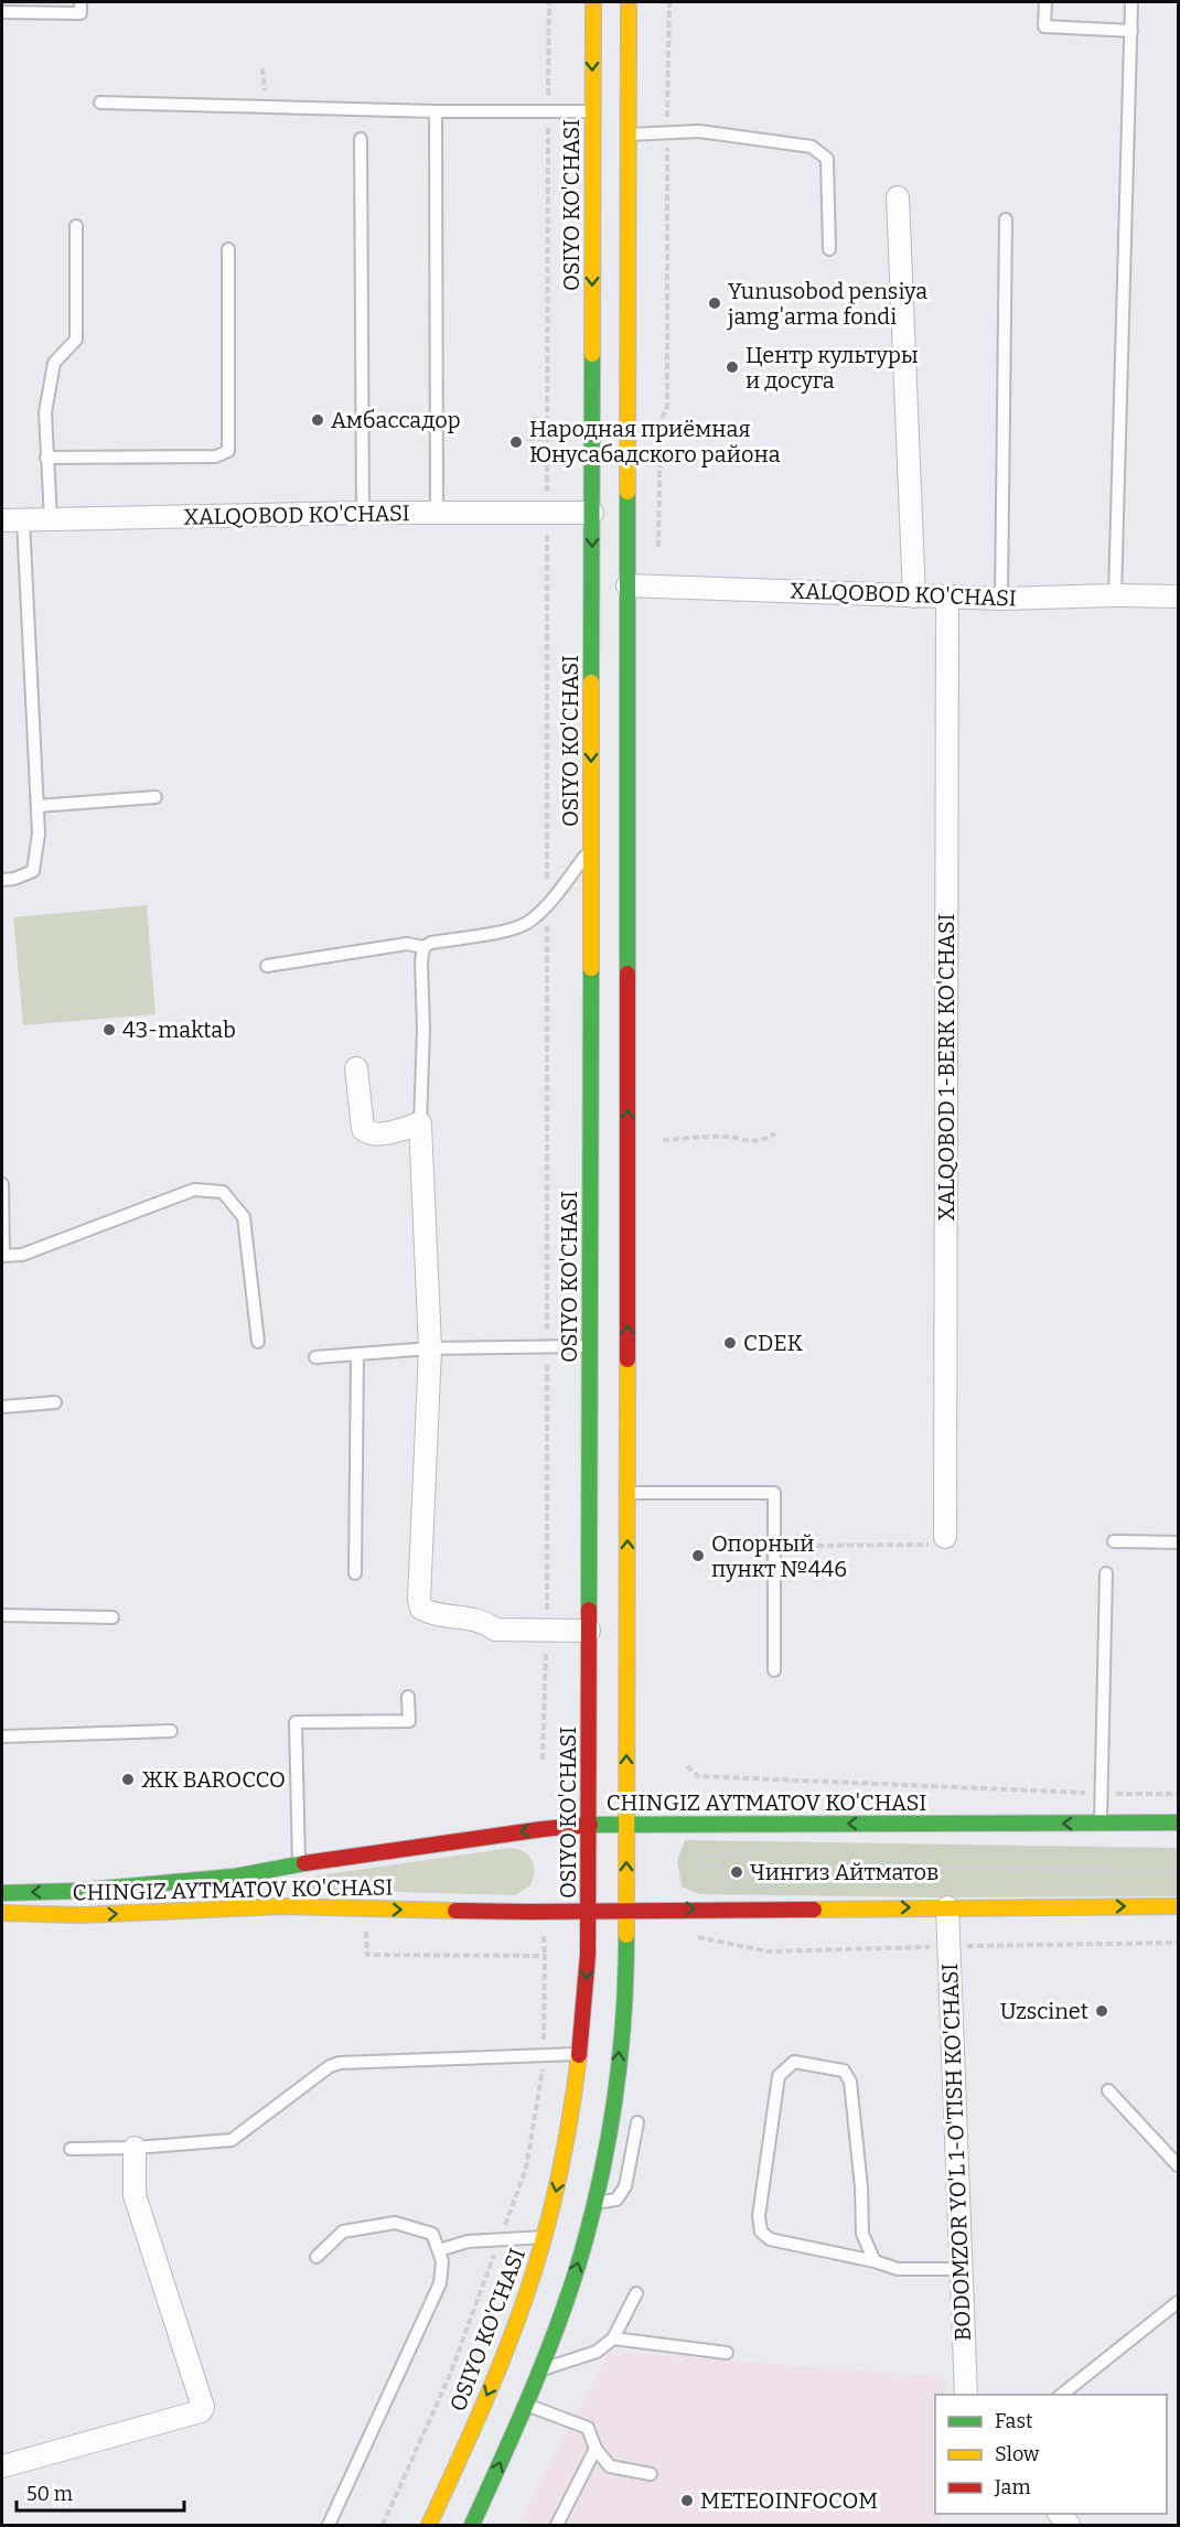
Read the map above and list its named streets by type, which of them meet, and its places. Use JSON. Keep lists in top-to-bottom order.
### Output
{
  "streets": {
    "main road": ["OSIYO KO'CHASI", "CHINGIZ AYTMATOV KO'CHASI"],
    "street": ["XALQOBOD KO'CHASI", "XALQOBOD 1-BERK KO'CHASI", "BODOMZOR YO'L 1-O'TISH KO'CHASI"]
  },
  "crossings": [
    ["OSIYO KO'CHASI", "XALQOBOD KO'CHASI"],
    ["OSIYO KO'CHASI", "CHINGIZ AYTMATOV KO'CHASI"],
    ["XALQOBOD KO'CHASI", "XALQOBOD 1-BERK KO'CHASI"],
    ["CHINGIZ AYTMATOV KO'CHASI", "BODOMZOR YO'L 1-O'TISH KO'CHASI"]
  ],
  "places": [
    "Yunusobod pensiya jamg'arma fondi",
    "Центр культуры и досуга",
    "Амбассадор",
    "Народная приёмная Юнусабадского района",
    "43-maktab",
    "CDEK",
    "Опорный пункт №446",
    "ЖК BAROCCO",
    "Чингиз Айтматов",
    "Uzscinet",
    "METEOINFOCOM"
  ],
  "legend": ["Fast", "Slow", "Jam"],
  "scale_bar": "50 m"
}
